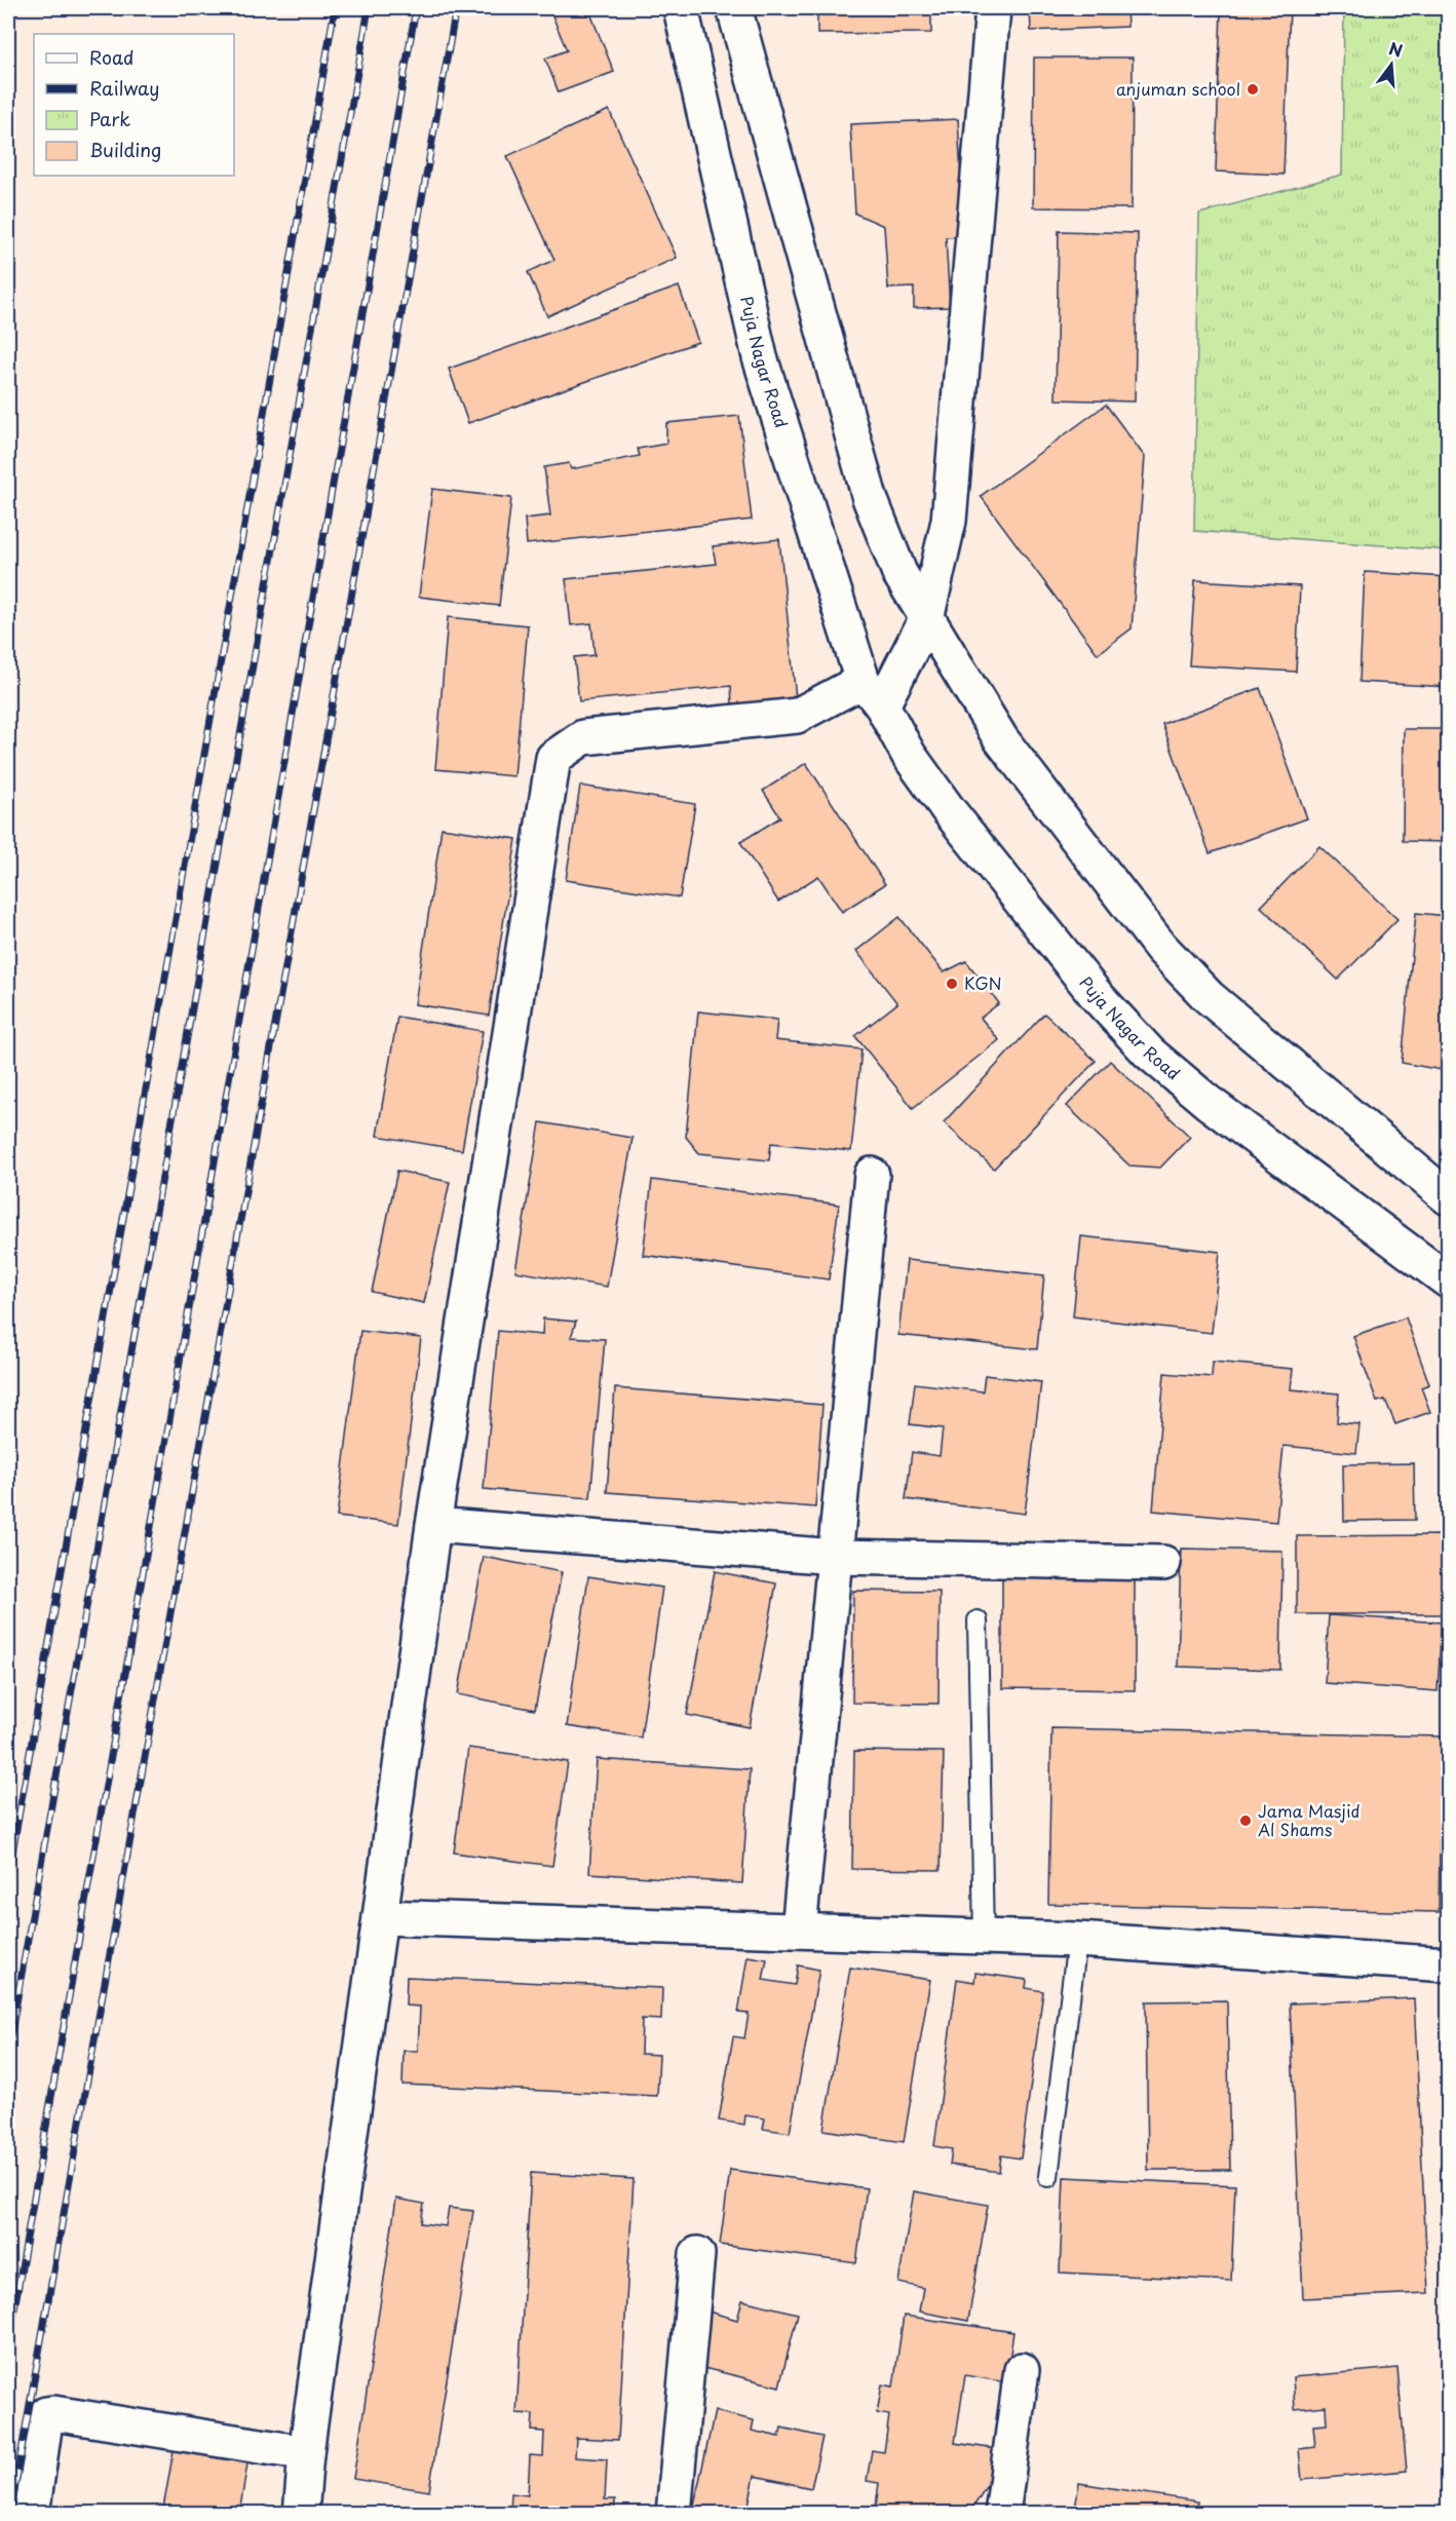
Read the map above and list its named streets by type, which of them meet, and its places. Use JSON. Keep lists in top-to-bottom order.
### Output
{
  "streets": {
    "street": ["Puja Nagar Road"]
  },
  "places": ["anjuman school", "KGN", "Jama Masjid Al Shams"],
  "legend": [
    "Road",
    "Railway",
    "Park",
    "Building"
  ],
  "north": "top"
}
